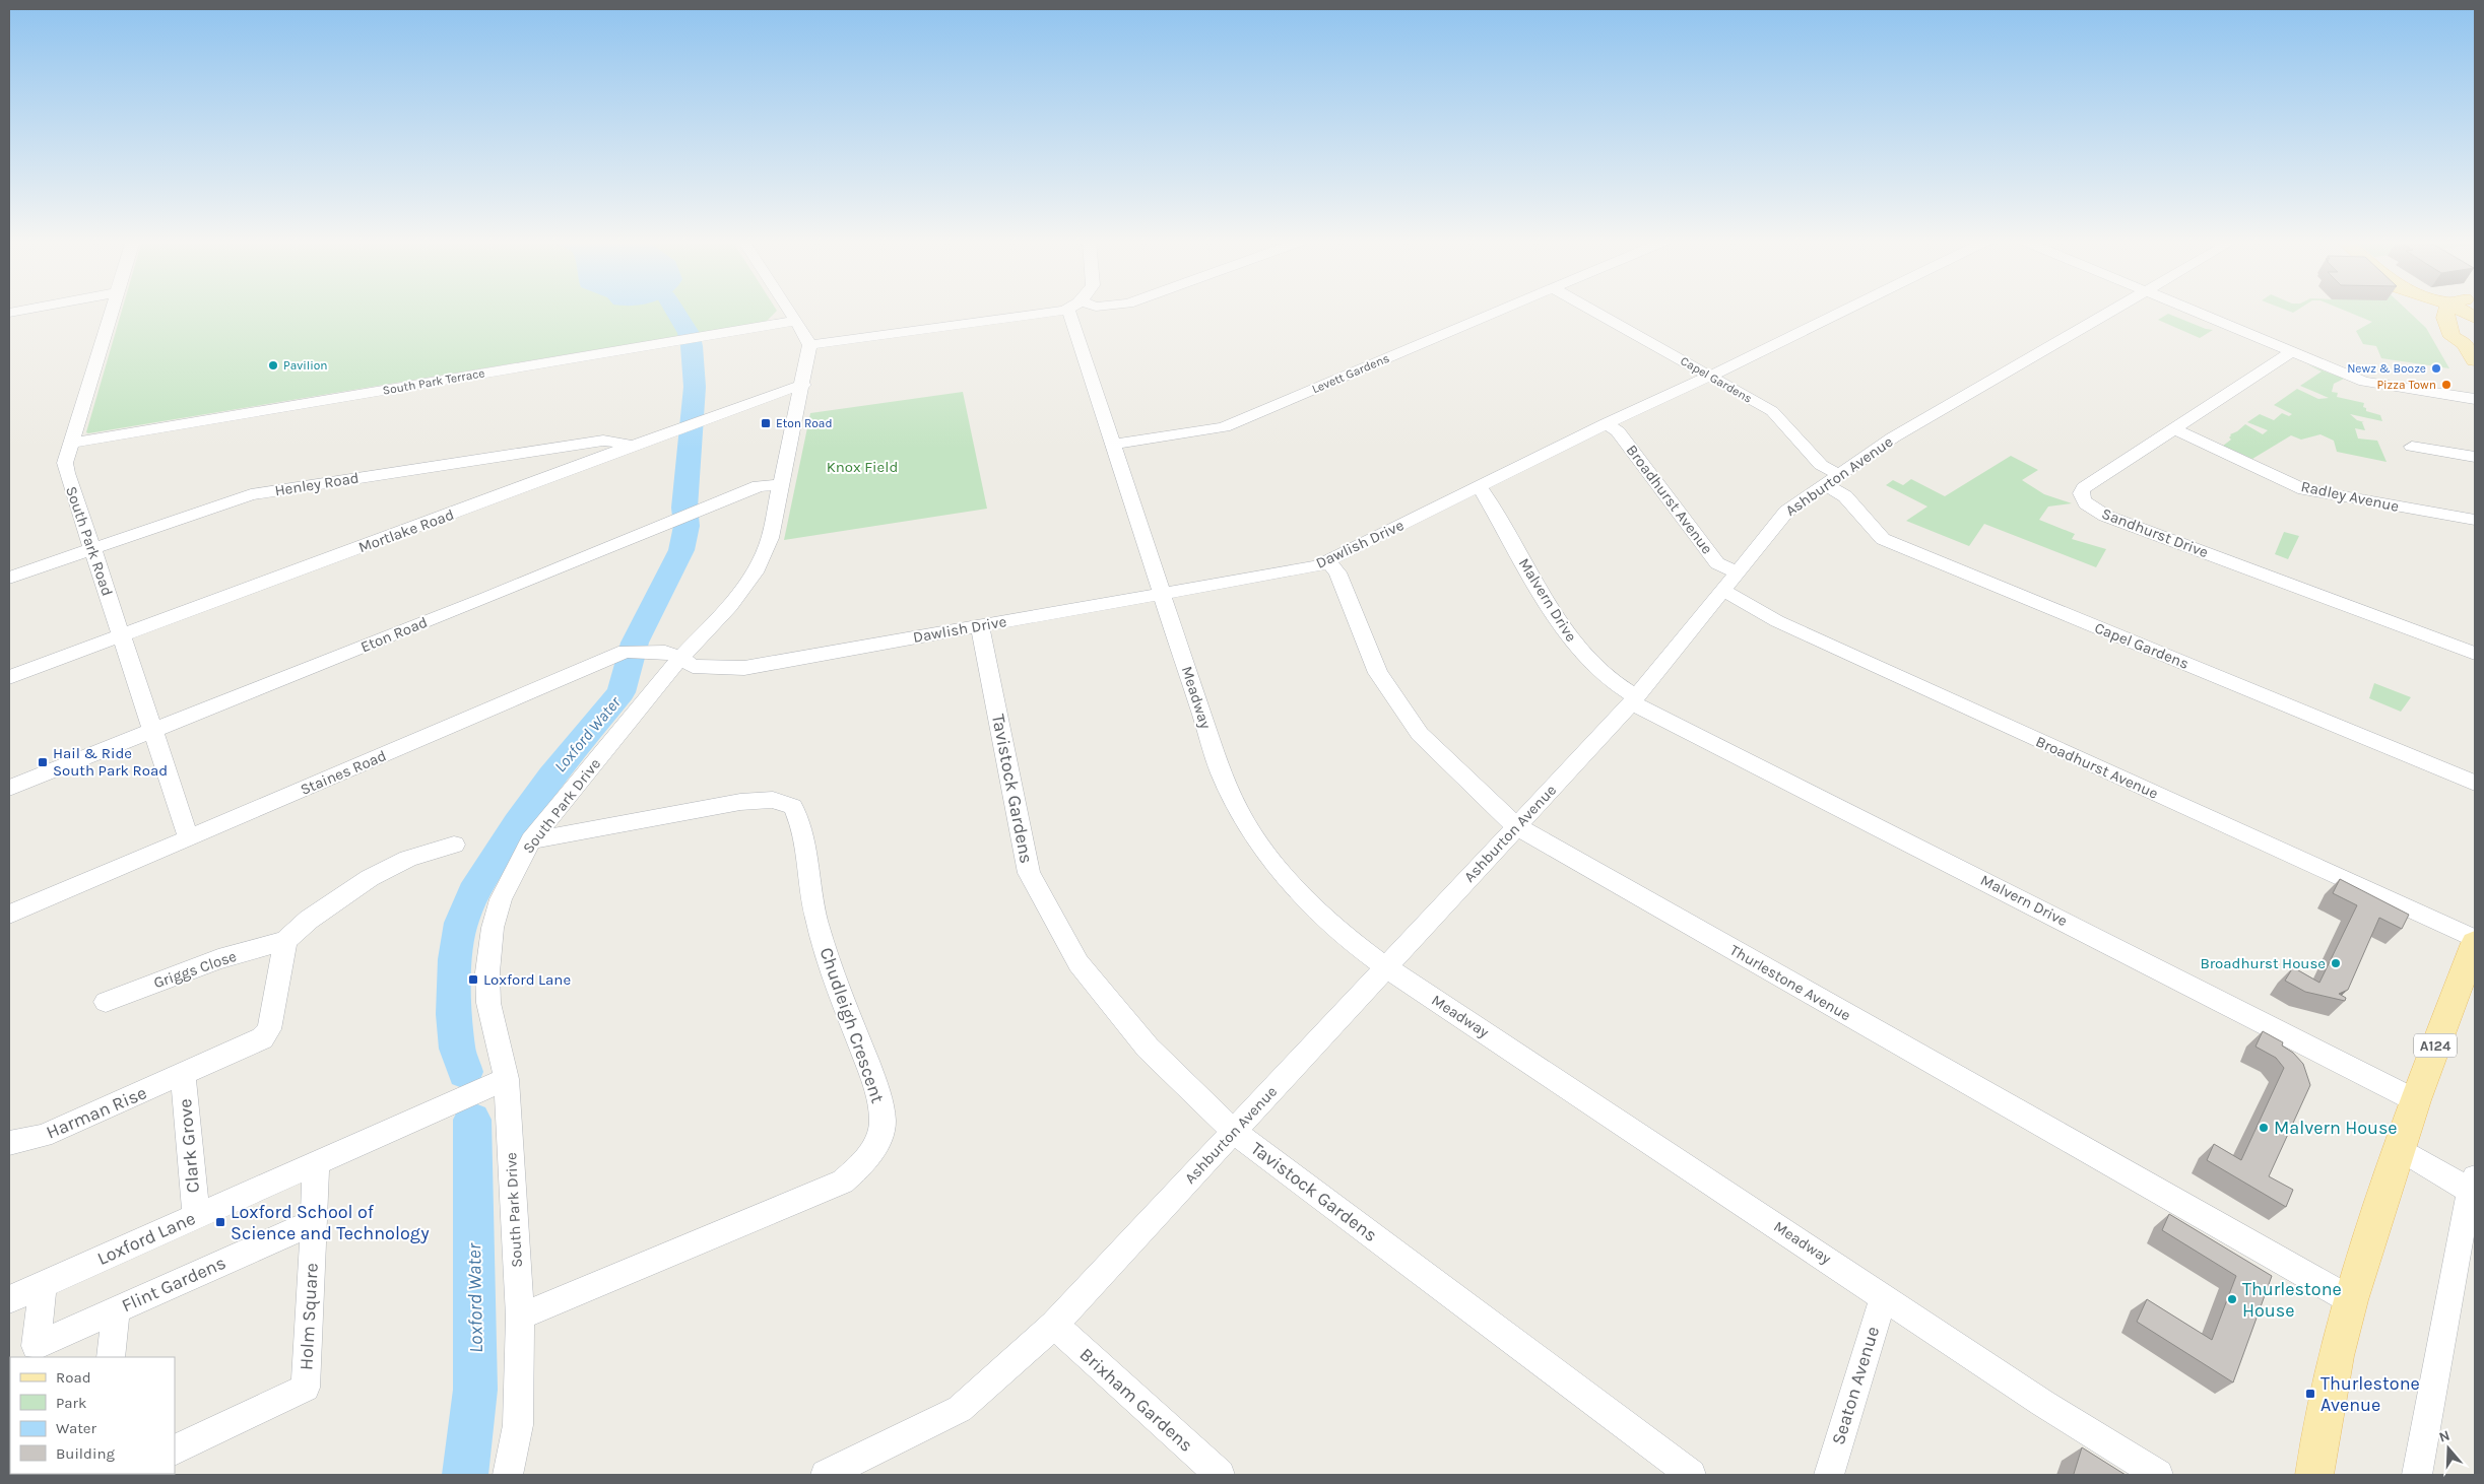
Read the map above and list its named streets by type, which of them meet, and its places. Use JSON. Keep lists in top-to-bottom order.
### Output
{
  "streets": {
    "main road": ["A124"],
    "street": [
      "Levett Gardens",
      "Capel Gardens",
      "South Park Terrace",
      "Ashburton Avenue",
      "Henley Road",
      "Radley Avenue",
      "Broadhurst Avenue",
      "Mortlake Road",
      "Sandhurst Drive",
      "South Park Road",
      "Dawlish Drive",
      "Malvern Drive",
      "Eton Road",
      "Meadway",
      "Staines Road",
      "Tavistock Gardens",
      "South Park Drive",
      "Griggs Close",
      "Thurlestone Avenue",
      "Chudleigh Crescent",
      "Harman Rise",
      "Clark Grove",
      "Loxford Lane",
      "Flint Gardens",
      "Holm Square",
      "Seaton Avenue",
      "Brixham Gardens"
    ]
  },
  "crossings": [
    ["Levett Gardens", "Meadway"],
    ["Capel Gardens", "Ashburton Avenue"],
    ["Capel Gardens", "Dawlish Drive"],
    ["South Park Terrace", "South Park Road"],
    ["Ashburton Avenue", "Broadhurst Avenue"],
    ["Ashburton Avenue", "Malvern Drive"],
    ["Ashburton Avenue", "Meadway"],
    ["Ashburton Avenue", "Tavistock Gardens"],
    ["Ashburton Avenue", "Thurlestone Avenue"],
    ["Ashburton Avenue", "Brixham Gardens"],
    ["Henley Road", "Mortlake Road"],
    ["Henley Road", "South Park Road"],
    ["Radley Avenue", "Sandhurst Drive"],
    ["Broadhurst Avenue", "Dawlish Drive"],
    ["Broadhurst Avenue", "A124"],
    ["Mortlake Road", "South Park Road"],
    ["Mortlake Road", "South Park Drive"],
    ["South Park Road", "Eton Road"],
    ["South Park Road", "Staines Road"],
    ["Dawlish Drive", "Malvern Drive"],
    ["Dawlish Drive", "Meadway"],
    ["Dawlish Drive", "Staines Road"],
    ["Dawlish Drive", "Tavistock Gardens"],
    ["Dawlish Drive", "South Park Drive"],
    ["Dawlish Drive", "Thurlestone Avenue"],
    ["Malvern Drive", "A124"],
    ["Eton Road", "South Park Drive"],
    ["Meadway", "Seaton Avenue"],
    ["Staines Road", "South Park Drive"],
    ["South Park Drive", "Chudleigh Crescent"],
    ["South Park Drive", "Loxford Lane"],
    ["Griggs Close", "Harman Rise"],
    ["Thurlestone Avenue", "A124"],
    ["Harman Rise", "Clark Grove"],
    ["Clark Grove", "Loxford Lane"],
    ["Loxford Lane", "Flint Gardens"],
    ["Flint Gardens", "Holm Square"]
  ],
  "water": ["Loxford Water"],
  "parks": ["Knox Field"],
  "places": {
    "other": [
      "Pavilion",
      "Newz & Booze",
      "Pizza Town",
      "Broadhurst House",
      "Malvern House",
      "Thurlestone House"
    ],
    "transit": [
      "Eton Road",
      "Hail & Ride South Park Road",
      "Loxford Lane",
      "Loxford School of Science and Technology",
      "Thurlestone Avenue"
    ]
  },
  "legend": [
    "Road",
    "Park",
    "Water",
    "Building"
  ],
  "north": "top"
}
